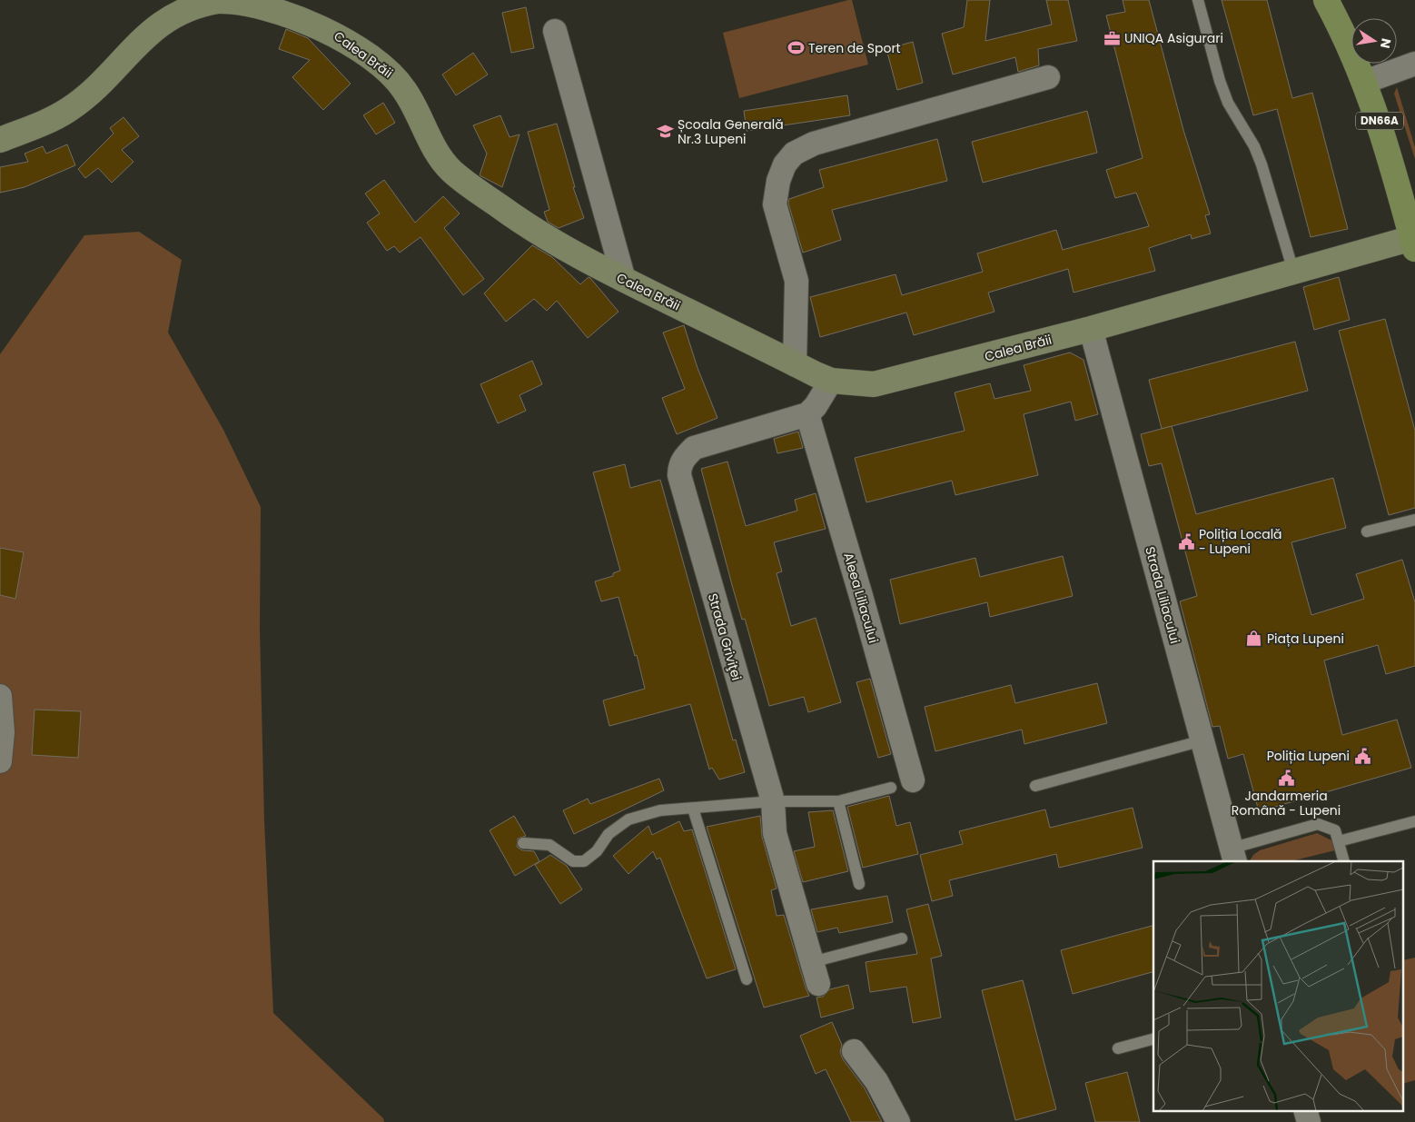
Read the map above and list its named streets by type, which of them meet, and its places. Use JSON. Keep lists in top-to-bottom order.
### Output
{
  "streets": {
    "main road": ["Calea Brăii", "DN66A"],
    "street": ["Strada Liliacului", "Aleea Liliacului", "Strada Griviţei"]
  },
  "crossings": [
    ["Calea Brăii", "DN66A"],
    ["Calea Brăii", "Strada Liliacului"],
    ["Aleea Liliacului", "Strada Griviţei"]
  ],
  "places": {
    "office": ["UNIQA Asigurari"],
    "sports": ["Teren de Sport"],
    "school or university": ["Școala Generală Nr.3 Lupeni"],
    "public building": ["Poliția Locală - Lupeni", "Poliția Lupeni", "Jandarmeria Română - Lupeni"],
    "shop": ["Piața Lupeni"]
  },
  "north": "right"
}
